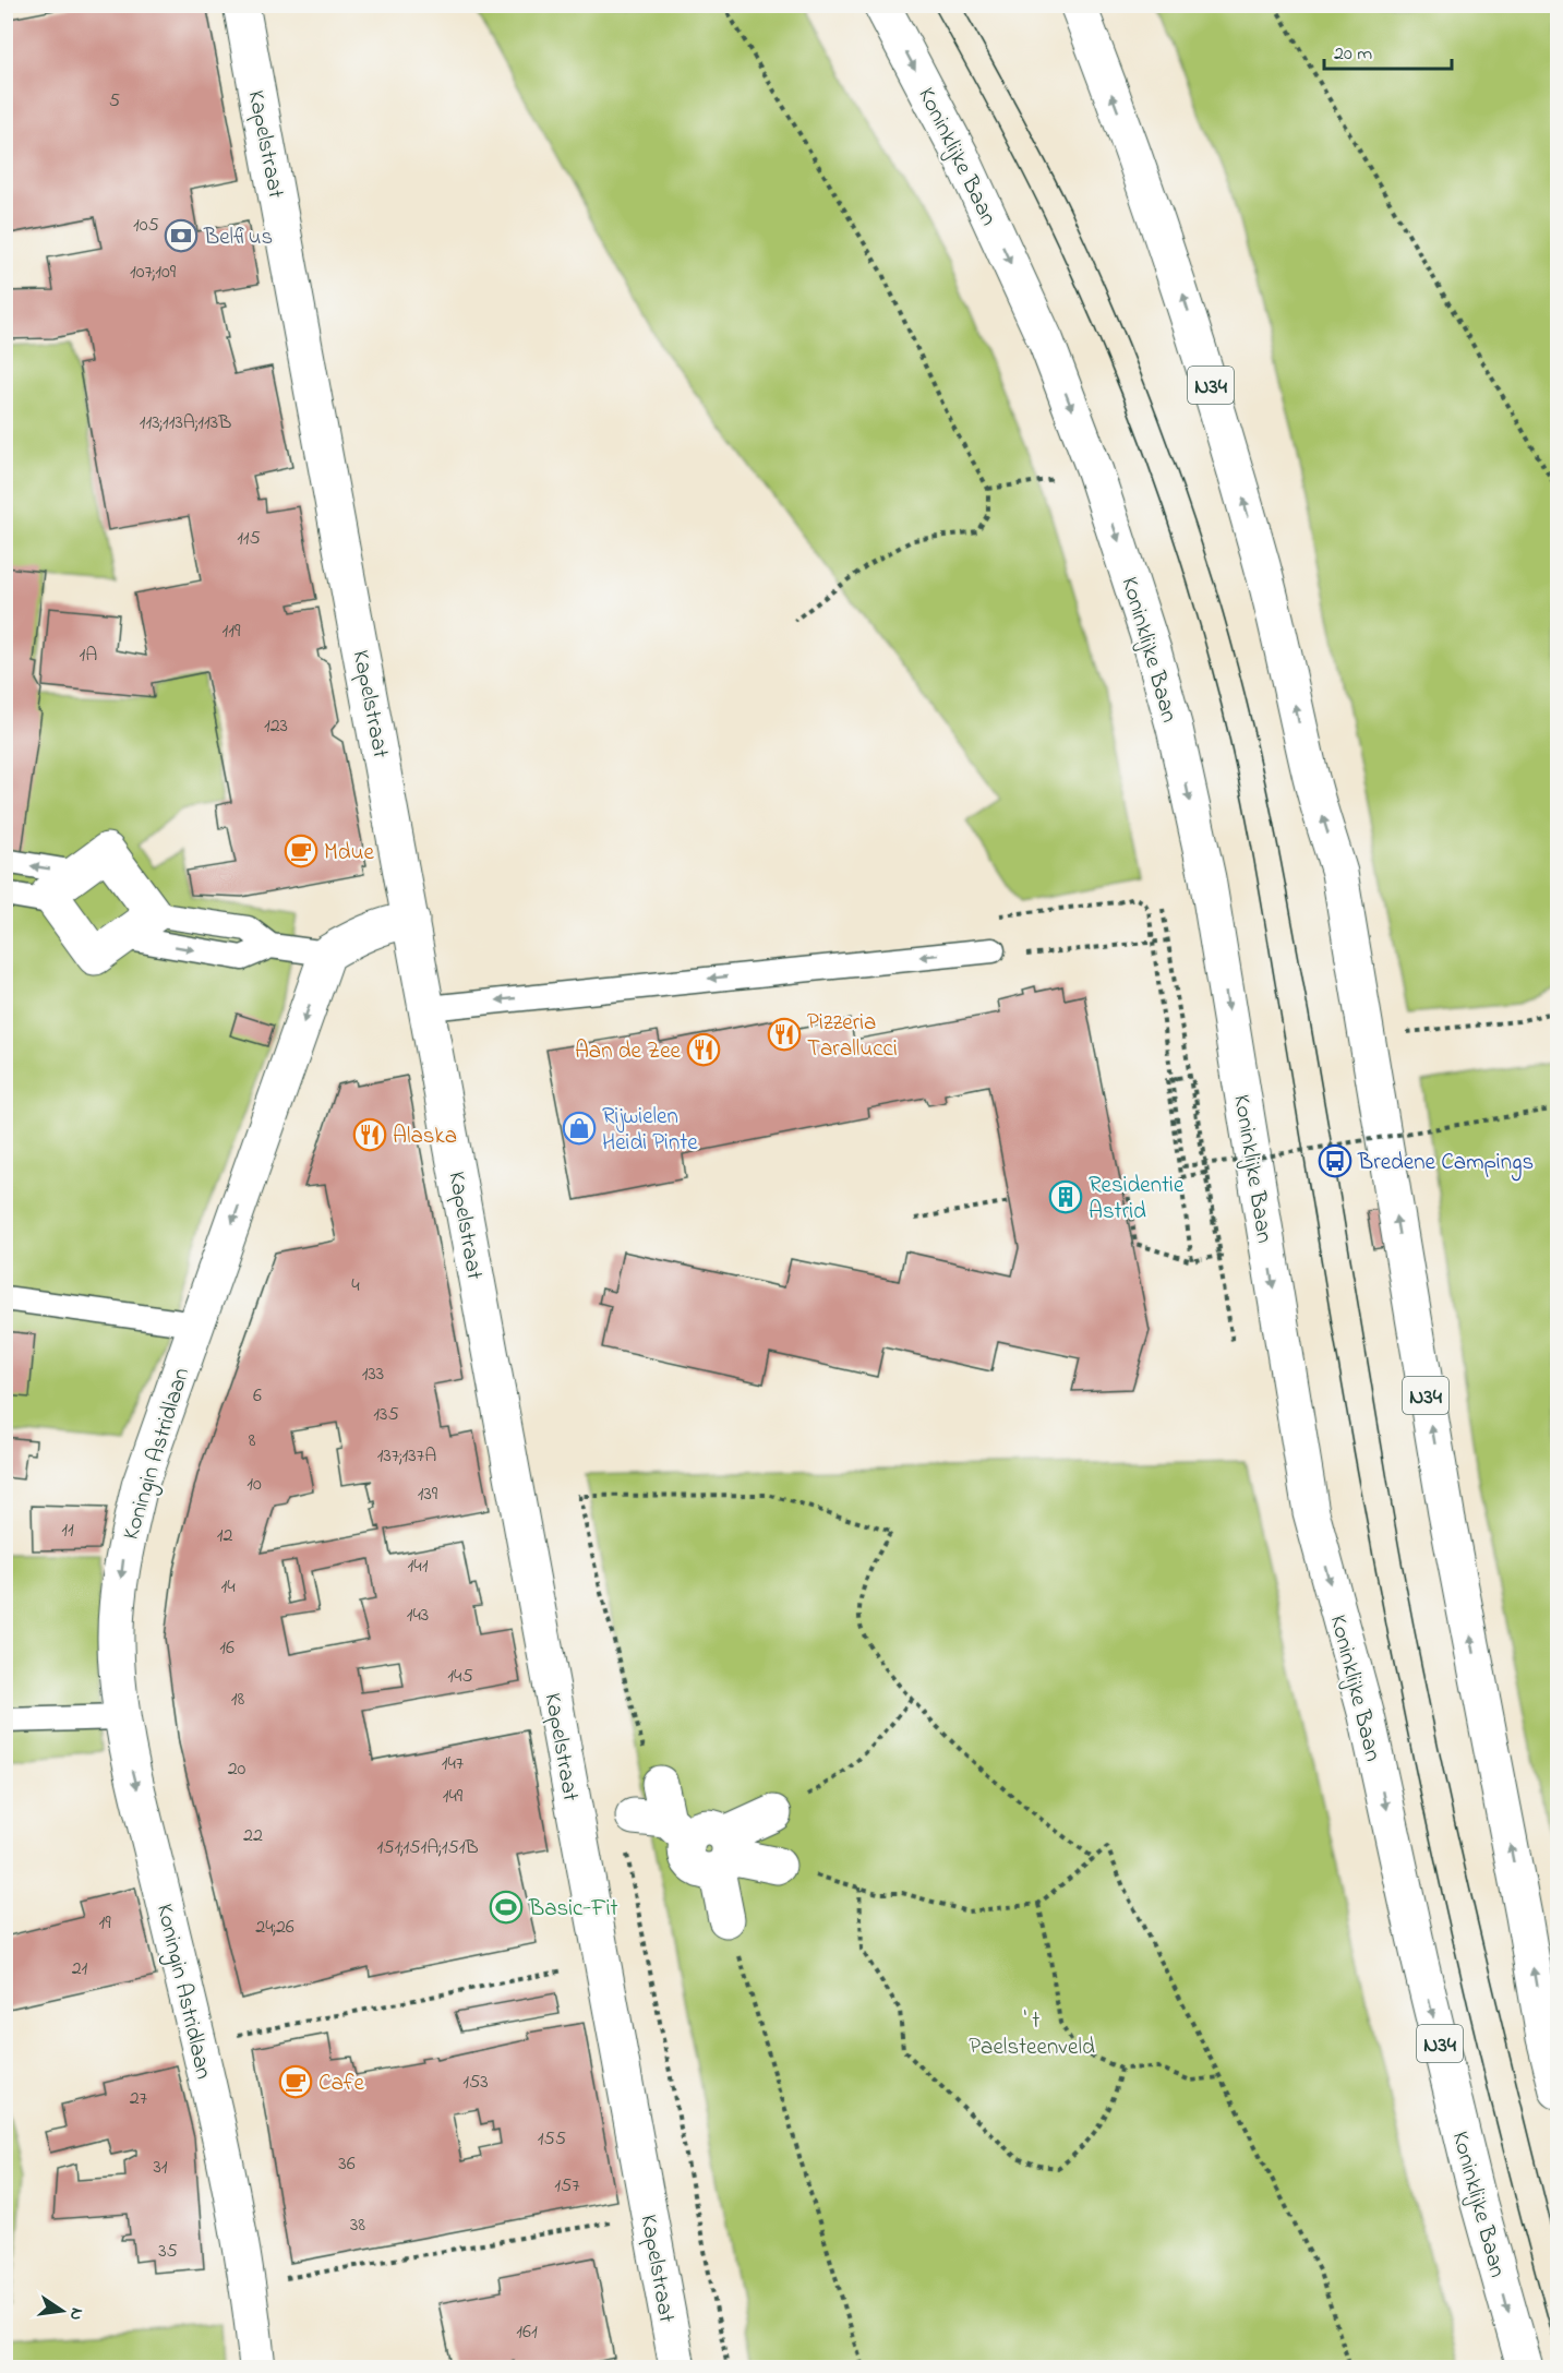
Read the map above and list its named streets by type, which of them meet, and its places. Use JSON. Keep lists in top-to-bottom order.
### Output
{
  "streets": {
    "main road": [
      "Kapelstraat",
      "Koninklijke Baan",
      "N34",
      "Koningin Astridlaan"
    ]
  },
  "one_way": ["Koningin Astridlaan"],
  "parks": ["' t Paelsteenveld"],
  "places": {
    "bank": ["Belfius"],
    "cafe": ["Mdue", "Cafe"],
    "restaurant": ["Pizzeria Tarallucci", "Aan de Zee", "Alaska"],
    "shop": ["Rijwielen Heidi Pinte"],
    "bus stop": ["Bredene Campings"],
    "building": ["Residentie Astrid"],
    "sports": ["Basic-Fit"]
  },
  "house_numbers": [
    "5",
    "105",
    "107;109",
    "113;113A;113B",
    "115",
    "119",
    "1A",
    "123",
    "4",
    "133",
    "6",
    "135",
    "8",
    "137;137A",
    "10",
    "139",
    "11",
    "12",
    "141",
    "14",
    "143",
    "16",
    "145",
    "18",
    "147",
    "20",
    "149",
    "22",
    "151;151A;151B",
    "19",
    "24;26",
    "21",
    "153",
    "27",
    "155",
    "36",
    "31",
    "157",
    "38",
    "35",
    "161"
  ],
  "scale_bar": "20 m",
  "north": "right"
}
